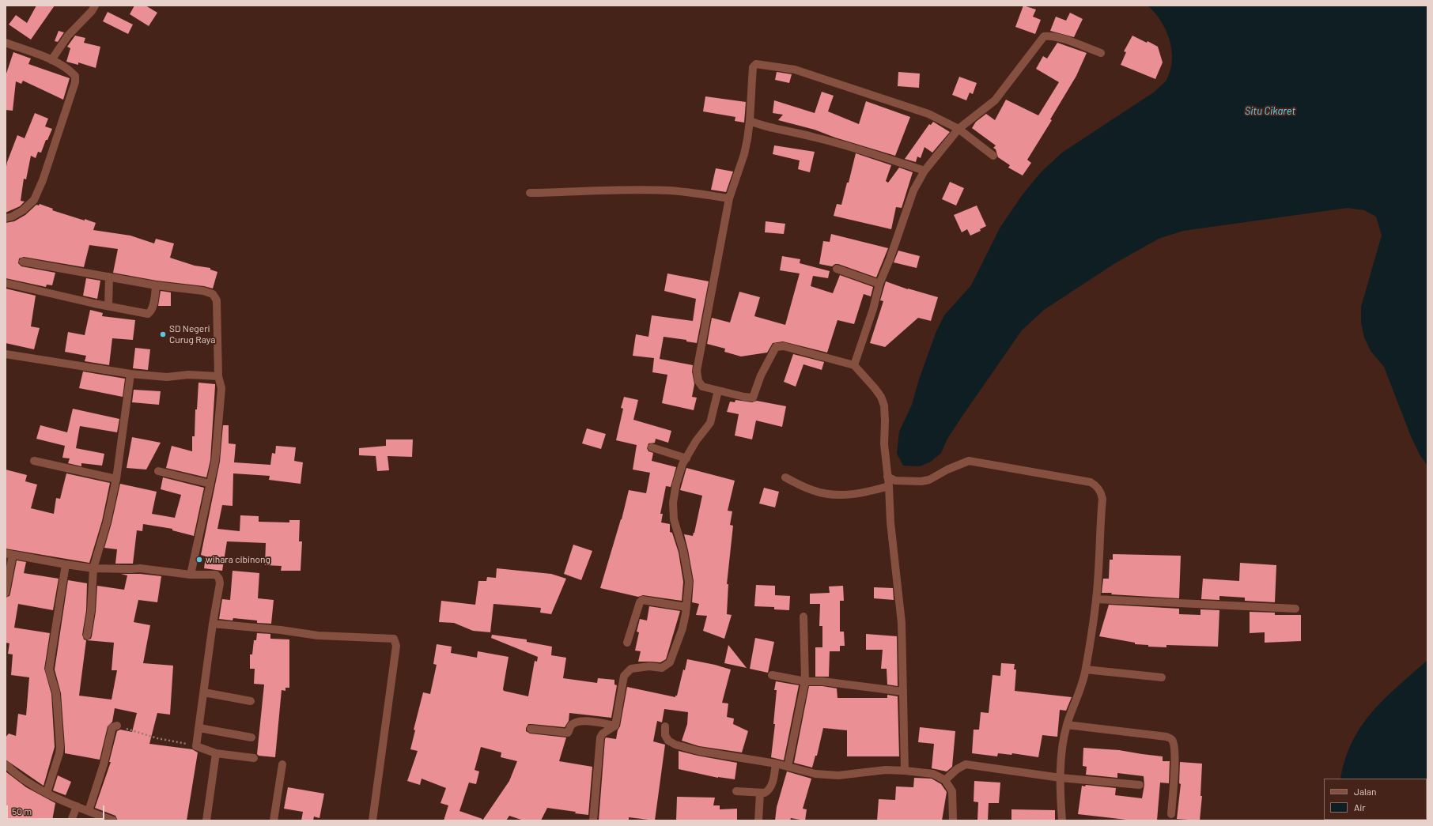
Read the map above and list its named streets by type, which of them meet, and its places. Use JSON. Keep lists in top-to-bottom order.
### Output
{
  "water": ["Situ Cikaret"],
  "places": ["SD Negeri Curug Raya", "wihara cibinong"],
  "legend": ["Jalan", "Air"],
  "scale_bar": "50 m"
}
